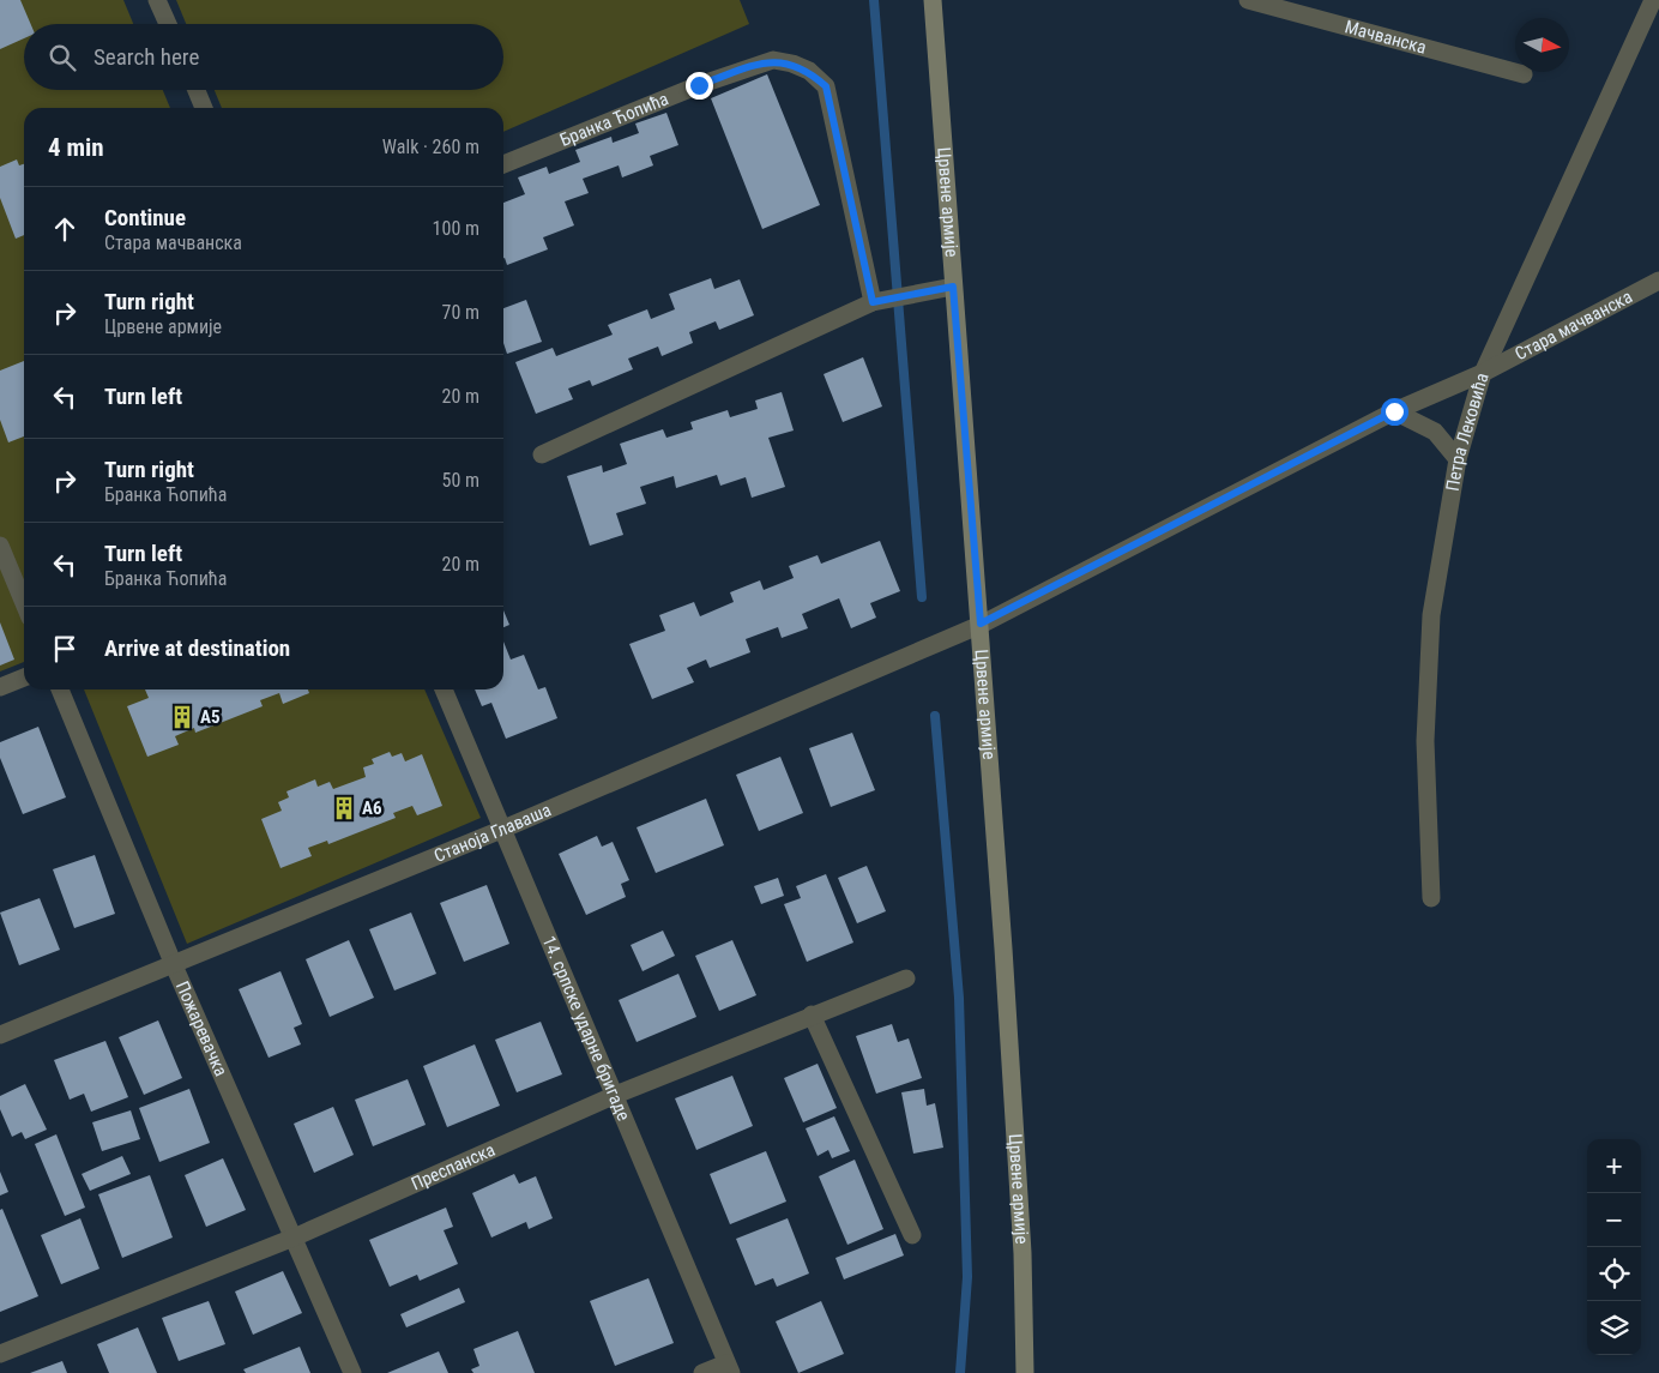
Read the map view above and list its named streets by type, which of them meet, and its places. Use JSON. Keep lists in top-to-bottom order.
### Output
{
  "streets": {
    "main road": ["Црвене армије"],
    "street": [
      "Мачванска",
      "Бранка Ћопића",
      "Стара мачванска",
      "Петра Лековића",
      "Станоја Главаша",
      "Пожаревачка",
      "14. српске ударне бригаде",
      "Преспанска"
    ]
  },
  "crossings": [
    ["Црвене армије", "Стара мачванска"],
    ["Црвене армије", "Станоја Главаша"],
    ["Стара мачванска", "Петра Лековића"],
    ["Стара мачванска", "Станоја Главаша"],
    ["Станоја Главаша", "Пожаревачка"],
    ["Станоја Главаша", "14. српске ударне бригаде"],
    ["Пожаревачка", "Преспанска"],
    ["14. српске ударне бригаде", "Преспанска"]
  ],
  "places": {
    "building": ["A5", "A6"]
  },
  "north": "right",
  "page": {
    "search": "Search here",
    "heading": ["4 min", "Walk · 260 m"],
    "list": [
      ["Continue", "Стара мачванска", "100 m"],
      ["Turn right", "Црвене армије", "70 m"],
      ["Turn left", "20 m"],
      ["Turn right", "Бранка Ћопића", "50 m"],
      ["Turn left", "Бранка Ћопића", "20 m"],
      "Arrive at destination"
    ],
    "map_buttons": ["+", "−"]
  }
}
